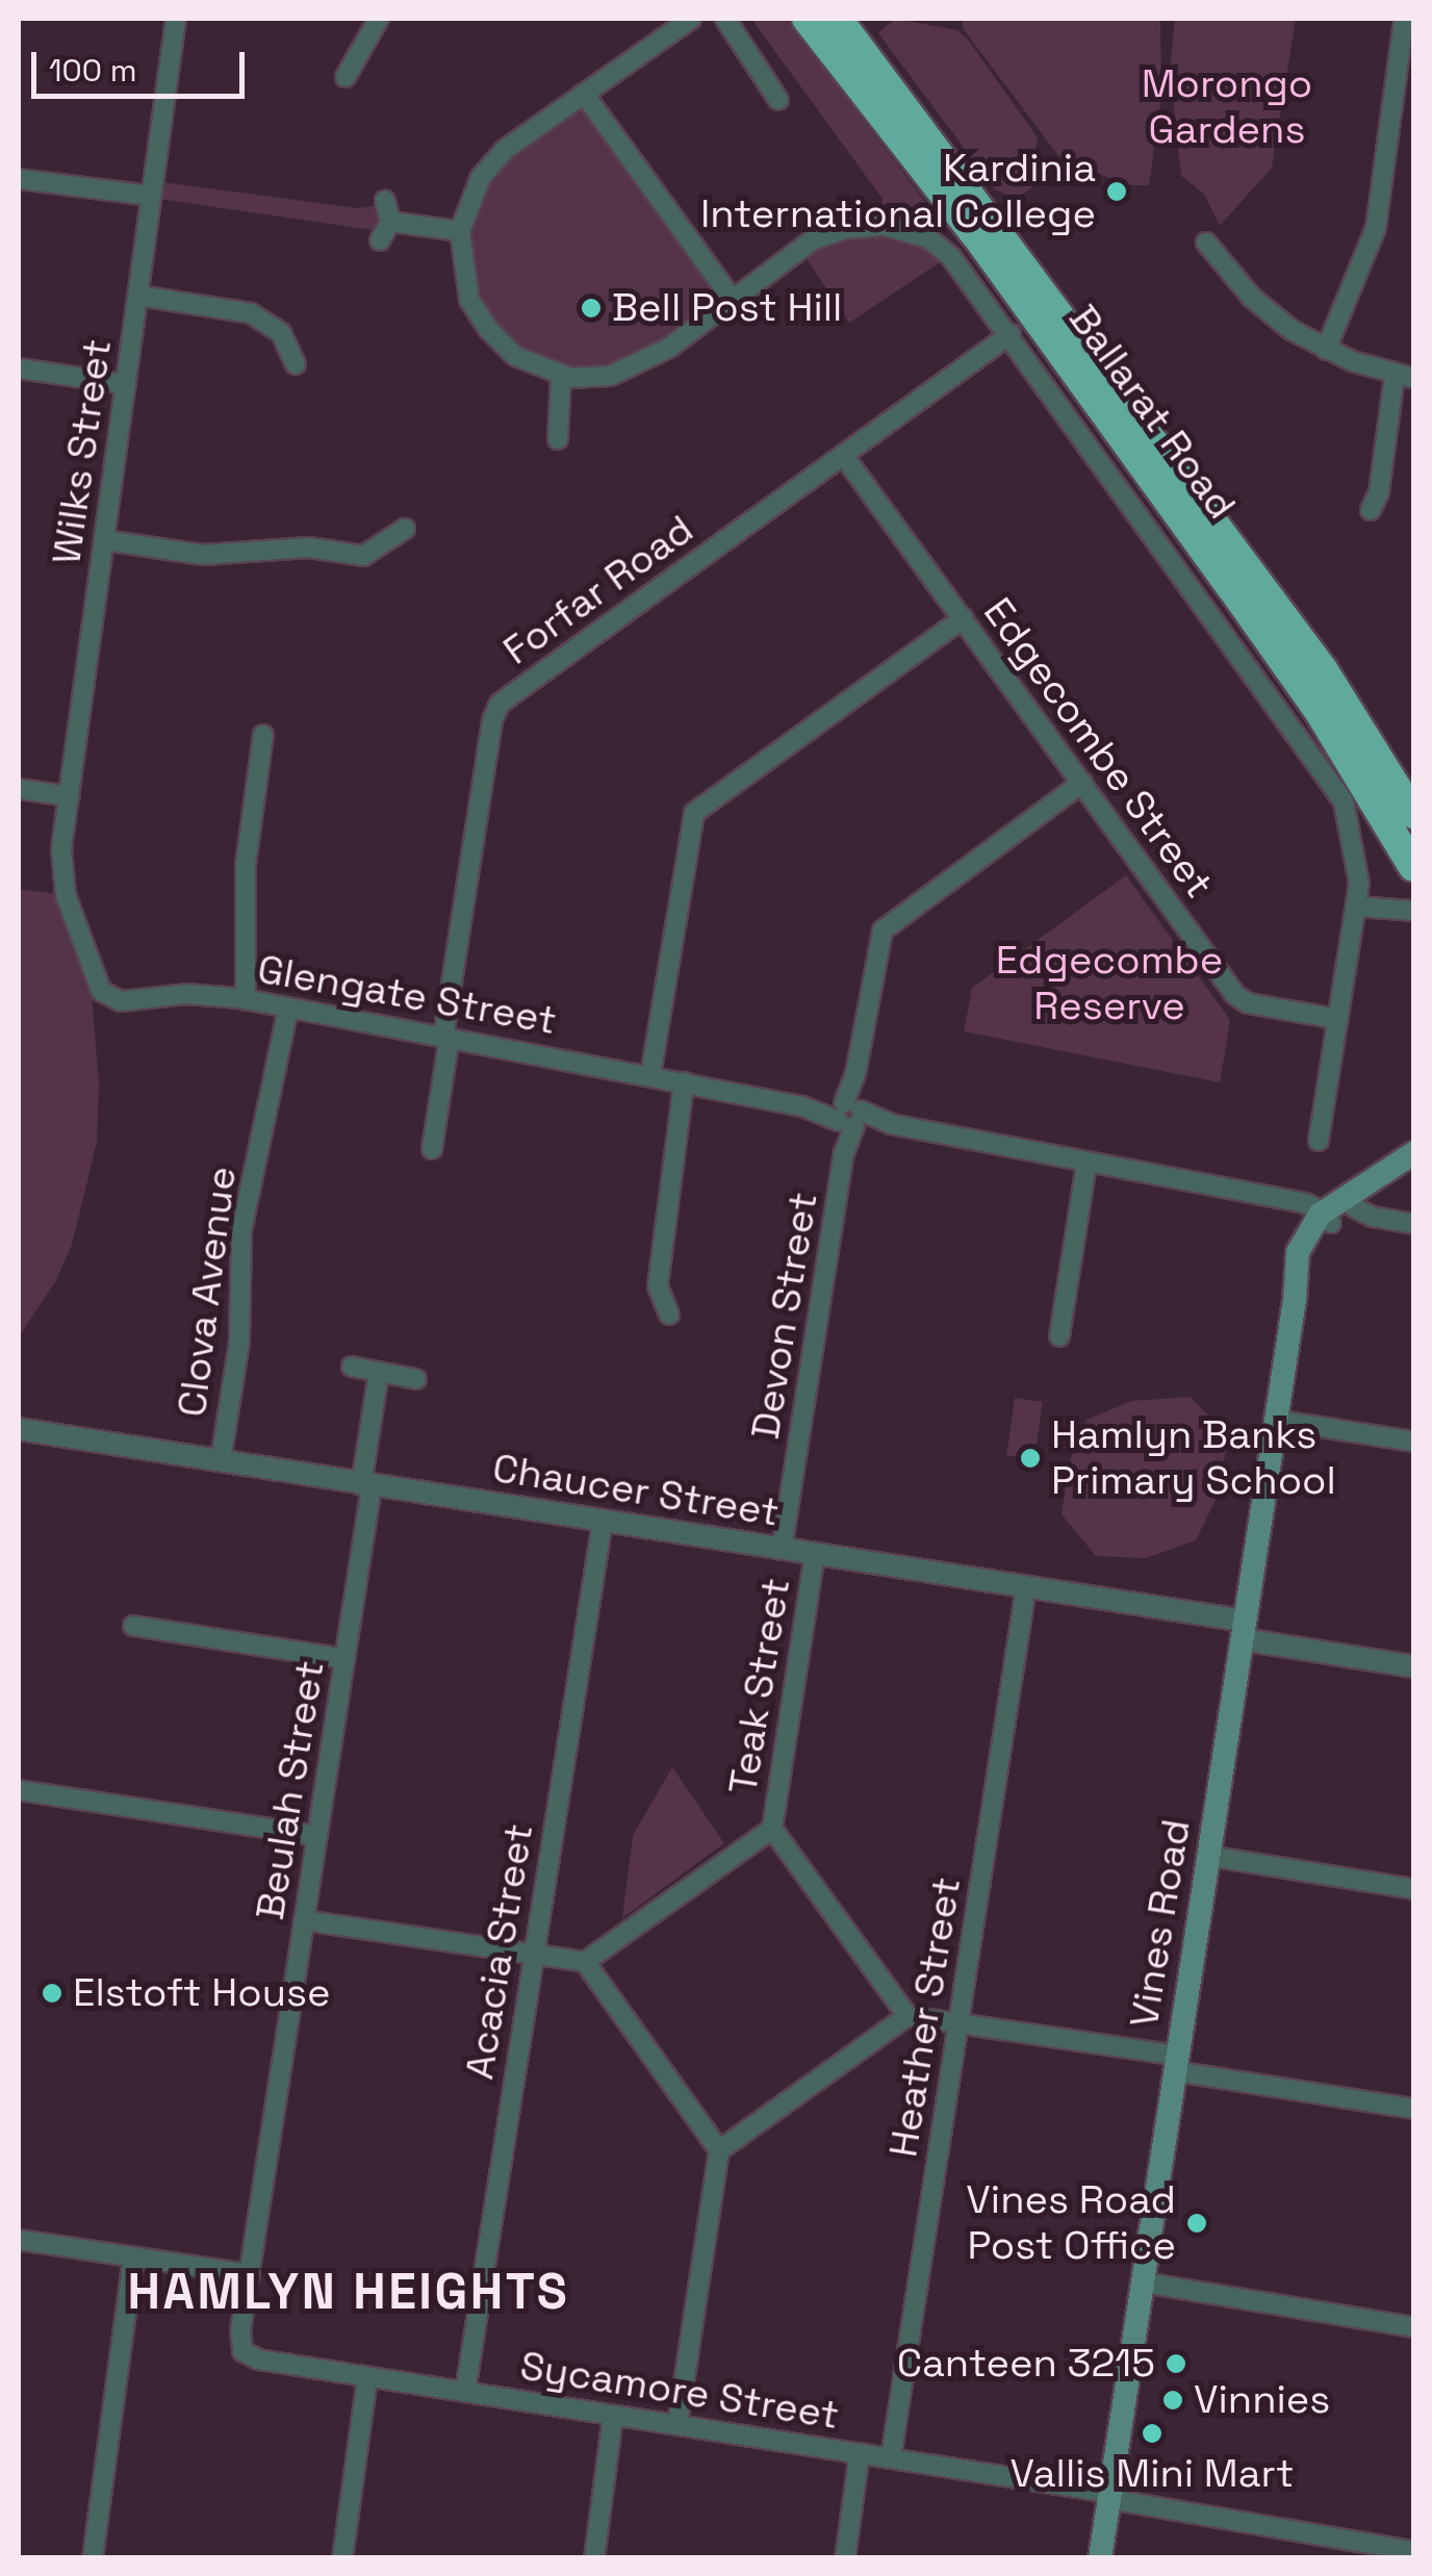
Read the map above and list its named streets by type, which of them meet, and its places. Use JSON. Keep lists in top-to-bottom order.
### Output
{
  "streets": {
    "highway": ["Ballarat Road"],
    "main road": ["Vines Road"],
    "street": [
      "Wilks Street",
      "Forfar Road",
      "Edgecombe Street",
      "Glengate Street",
      "Clova Avenue",
      "Devon Street",
      "Chaucer Street",
      "Teak Street",
      "Beulah Street",
      "Acacia Street",
      "Heather Street",
      "Sycamore Street"
    ]
  },
  "crossings": [
    ["Ballarat Road", "Forfar Road"],
    ["Wilks Street", "Glengate Street"],
    ["Forfar Road", "Edgecombe Street"],
    ["Forfar Road", "Glengate Street"],
    ["Edgecombe Street", "Devon Street"],
    ["Glengate Street", "Clova Avenue"],
    ["Glengate Street", "Devon Street"],
    ["Glengate Street", "Vines Road"],
    ["Clova Avenue", "Chaucer Street"],
    ["Devon Street", "Chaucer Street"],
    ["Chaucer Street", "Teak Street"],
    ["Chaucer Street", "Beulah Street"],
    ["Chaucer Street", "Vines Road"],
    ["Chaucer Street", "Acacia Street"],
    ["Chaucer Street", "Heather Street"],
    ["Beulah Street", "Sycamore Street"],
    ["Vines Road", "Sycamore Street"],
    ["Acacia Street", "Sycamore Street"],
    ["Heather Street", "Sycamore Street"]
  ],
  "districts": ["HAMLYN HEIGHTS"],
  "parks": ["Morongo Gardens", "Edgecombe Reserve"],
  "places": [
    "Kardinia International College",
    "Bell Post Hill",
    "Hamlyn Banks Primary School",
    "Elstoft House",
    "Vines Road Post Office",
    "Canteen 3215",
    "Vinnies",
    "Vallis Mini Mart"
  ],
  "scale_bar": "100 m"
}
